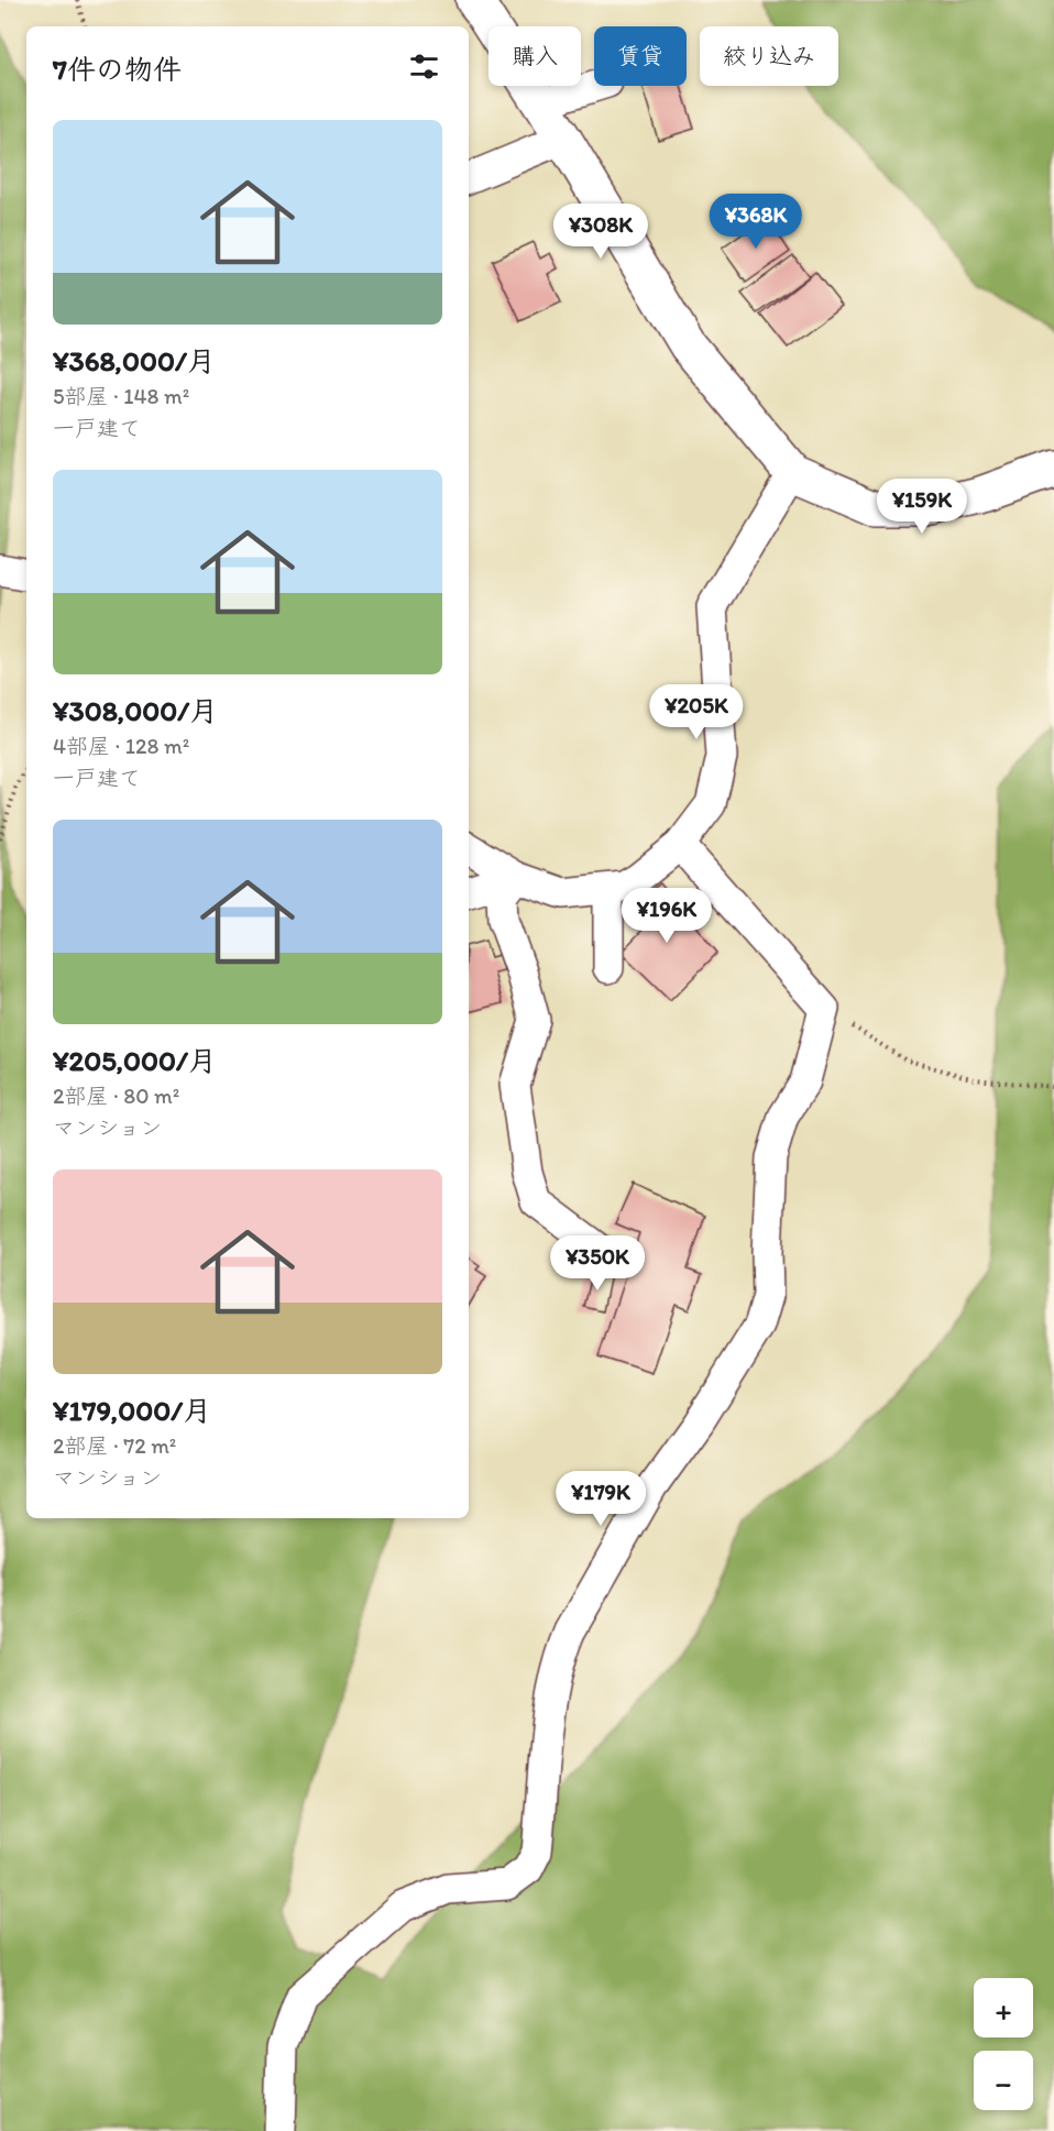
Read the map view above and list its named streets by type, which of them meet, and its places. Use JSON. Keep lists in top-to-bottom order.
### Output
{
  "page": {
    "chip": ["購入", "賃貸", "絞り込み"],
    "heading": "7件の物件",
    "list": [
      {
        "name": "¥368,000/月",
        "note": "5部屋 · 148 m² · 一戸建て"
      },
      {
        "name": "¥308,000/月",
        "note": "4部屋 · 128 m² · 一戸建て"
      },
      {
        "name": "¥205,000/月",
        "note": "2部屋 · 80 m² · マンション"
      },
      {
        "name": "¥179,000/月",
        "note": "2部屋 · 72 m² · マンション"
      }
    ],
    "price": [
      "¥368K",
      "¥308K",
      "¥159K",
      "¥205K",
      "¥196K",
      "¥350K",
      "¥179K"
    ],
    "map_buttons": ["+", "−"]
  }
}
